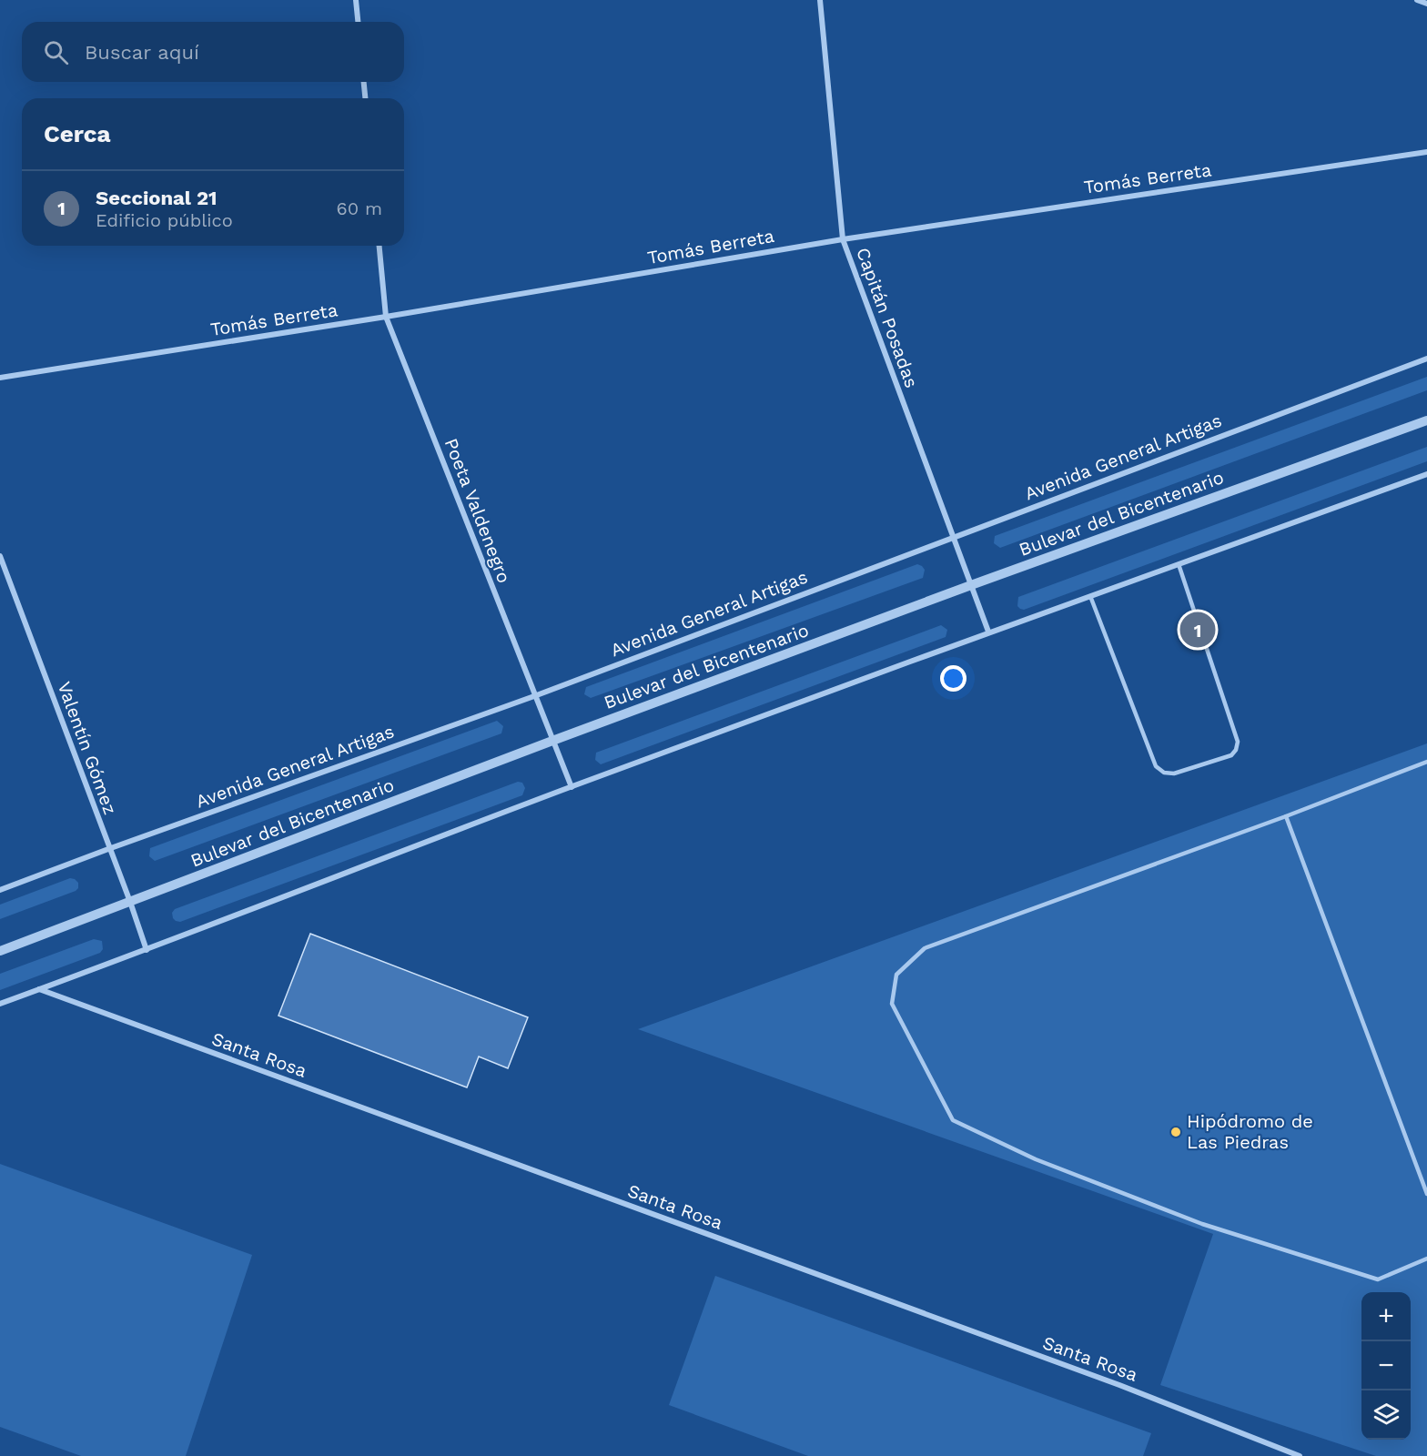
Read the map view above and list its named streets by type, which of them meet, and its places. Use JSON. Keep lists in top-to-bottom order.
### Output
{
  "streets": {
    "street": [
      "Tomás Berreta",
      "Capitán Posadas",
      "Avenida General Artigas",
      "Poeta Valdenegro",
      "Bulevar del Bicentenario",
      "Valentín Gómez",
      "Santa Rosa"
    ]
  },
  "crossings": [
    ["Tomás Berreta", "Capitán Posadas"],
    ["Tomás Berreta", "Poeta Valdenegro"],
    ["Capitán Posadas", "Avenida General Artigas"],
    ["Capitán Posadas", "Bulevar del Bicentenario"],
    ["Avenida General Artigas", "Poeta Valdenegro"],
    ["Avenida General Artigas", "Valentín Gómez"],
    ["Poeta Valdenegro", "Bulevar del Bicentenario"],
    ["Bulevar del Bicentenario", "Valentín Gómez"]
  ],
  "places": ["Hipódromo de Las Piedras"],
  "page": {
    "search": "Buscar aquí",
    "heading": "Cerca",
    "list": [
      {
        "mark": "1",
        "name": "Seccional 21",
        "note": "Edificio público",
        "value": "60 m"
      }
    ],
    "pins": "1",
    "map_buttons": ["+", "−"]
  }
}
